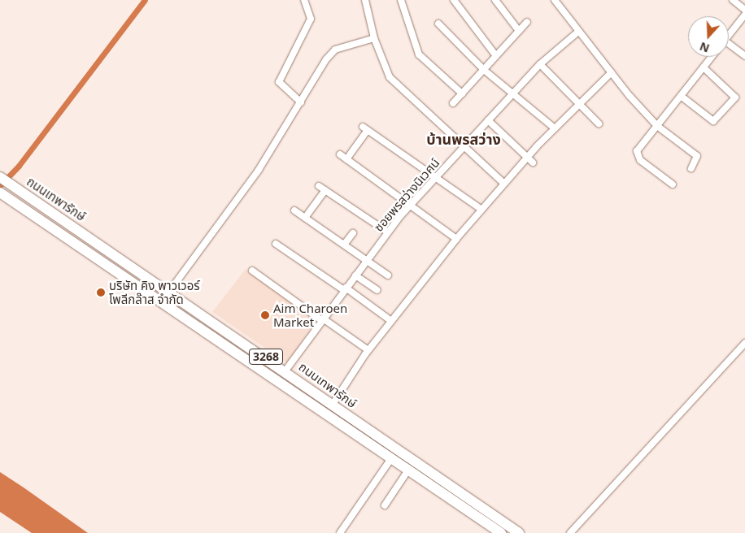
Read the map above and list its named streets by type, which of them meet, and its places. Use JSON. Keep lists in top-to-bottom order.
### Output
{
  "streets": {
    "main road": ["ถนนเทพารักษ์", "3268"],
    "street": ["ซอยพรสว่างนิเวศน์"]
  },
  "crossings": [
    ["ซอยพรสว่างนิเวศน์", "ถนนเทพารักษ์"]
  ],
  "districts": ["บ้านพรสว่าง"],
  "places": ["บริษัท คิง พาวเวอร์ โพลีกล๊าส จำกัด", "Aim Charoen Market"],
  "north": "bottom"
}
